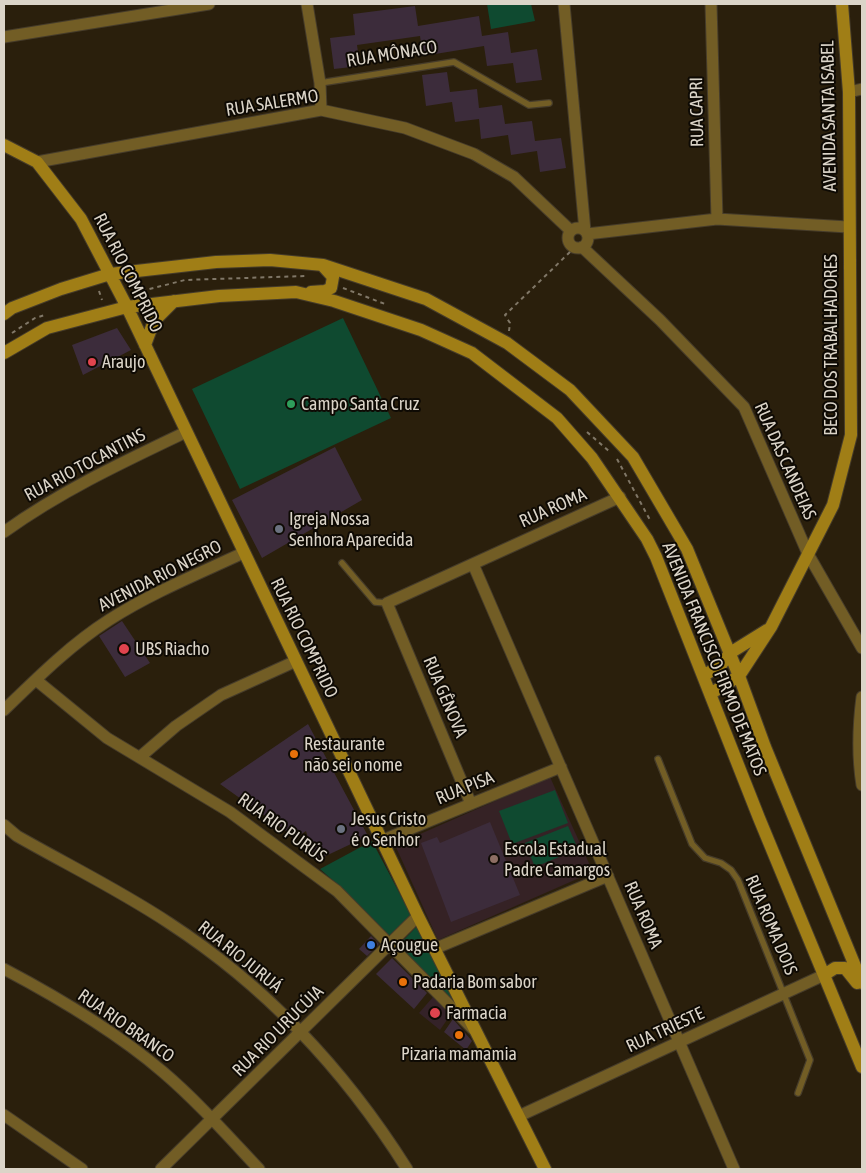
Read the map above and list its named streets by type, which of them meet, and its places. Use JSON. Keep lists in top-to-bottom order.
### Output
{
  "streets": {
    "street": [
      "RUA SALERMO",
      "RUA CAPRI",
      "AVENIDA SANTA ISABEL",
      "RUA RIO COMPRIDO",
      "BECO DOS TRABALHADORES",
      "RUA DAS CANDEIAS",
      "RUA RIO TOCANTINS",
      "RUA ROMA",
      "AVENIDA RIO NEGRO",
      "AVENIDA FRANCISCO FIRMO DE MATOS",
      "RUA GÊNOVA",
      "RUA PISA",
      "RUA RIO PURÚS",
      "RUA RIO JURUÁ",
      "RUA RIO BRANCO",
      "RUA TRIESTE",
      "RUA RIO URUCÚIA"
    ],
    "lane": ["RUA MÔNACO", "RUA ROMA DOIS"]
  },
  "crossings": [
    ["RUA SALERMO", "RUA RIO COMPRIDO"],
    ["RUA SALERMO", "RUA DAS CANDEIAS"],
    ["AVENIDA SANTA ISABEL", "BECO DOS TRABALHADORES"],
    ["RUA RIO COMPRIDO", "RUA RIO TOCANTINS"],
    ["RUA RIO COMPRIDO", "AVENIDA RIO NEGRO"],
    ["RUA RIO COMPRIDO", "AVENIDA FRANCISCO FIRMO DE MATOS"],
    ["RUA RIO COMPRIDO", "RUA PISA"],
    ["RUA RIO COMPRIDO", "RUA RIO PURÚS"],
    ["RUA RIO COMPRIDO", "RUA TRIESTE"],
    ["RUA RIO COMPRIDO", "RUA RIO URUCÚIA"],
    ["BECO DOS TRABALHADORES", "RUA DAS CANDEIAS"],
    ["BECO DOS TRABALHADORES", "AVENIDA FRANCISCO FIRMO DE MATOS"],
    ["RUA ROMA", "AVENIDA FRANCISCO FIRMO DE MATOS"],
    ["RUA ROMA", "RUA GÊNOVA"],
    ["RUA ROMA", "RUA PISA"],
    ["RUA ROMA", "RUA TRIESTE"],
    ["AVENIDA RIO NEGRO", "RUA RIO PURÚS"],
    ["AVENIDA FRANCISCO FIRMO DE MATOS", "RUA TRIESTE"],
    ["RUA GÊNOVA", "RUA PISA"],
    ["RUA RIO PURÚS", "RUA RIO URUCÚIA"],
    ["RUA ROMA DOIS", "RUA TRIESTE"],
    ["RUA RIO JURUÁ", "RUA RIO URUCÚIA"],
    ["RUA RIO BRANCO", "RUA RIO URUCÚIA"]
  ],
  "places": [
    "Araujo",
    "Campo Santa Cruz",
    "Igreja Nossa Senhora Aparecida",
    "UBS Riacho",
    "Restaurante não sei o nome",
    "Jesus Cristo é o Senhor",
    "Escola Estadual Padre Camargos",
    "Açougue",
    "Padaria Bom sabor",
    "Farmacia",
    "Pizaria mamamia"
  ]
}
